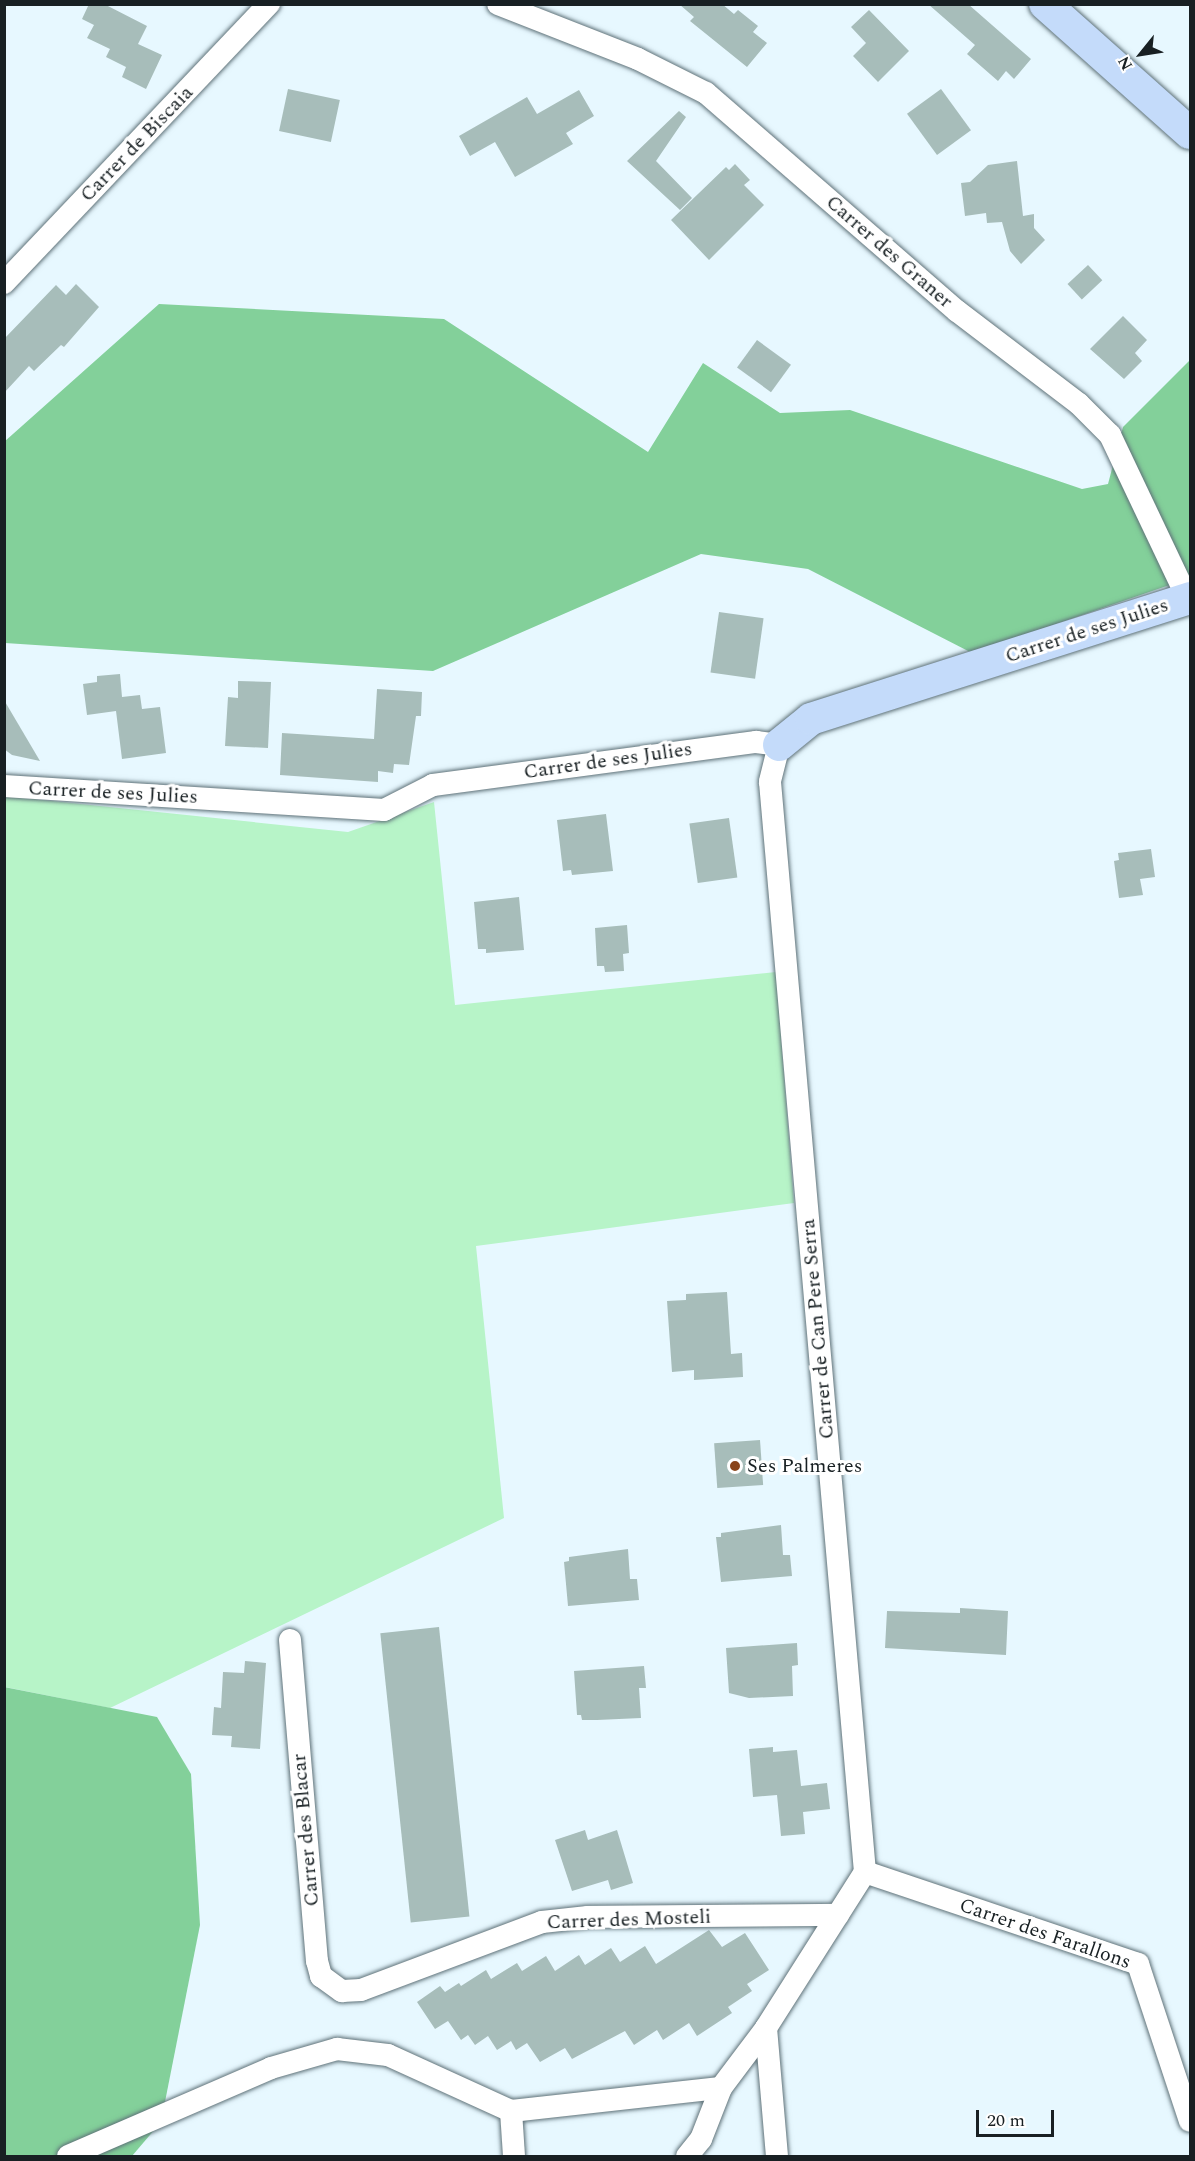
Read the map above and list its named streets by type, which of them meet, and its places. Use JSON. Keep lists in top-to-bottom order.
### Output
{
  "streets": {
    "street": [
      "Carrer de Biscaia",
      "Carrer des Graner",
      "Carrer de ses Julies",
      "Carrer de Can Pere Serra",
      "Carrer des Blacar",
      "Carrer des Mosteli",
      "Carrer des Farallons"
    ]
  },
  "crossings": [
    ["Carrer des Graner", "Carrer de ses Julies"],
    ["Carrer de ses Julies", "Carrer de Can Pere Serra"],
    ["Carrer de Can Pere Serra", "Carrer des Farallons"],
    ["Carrer des Blacar", "Carrer des Mosteli"]
  ],
  "places": ["Ses Palmeres"],
  "scale_bar": "20 m",
  "north": "bottom left"
}
